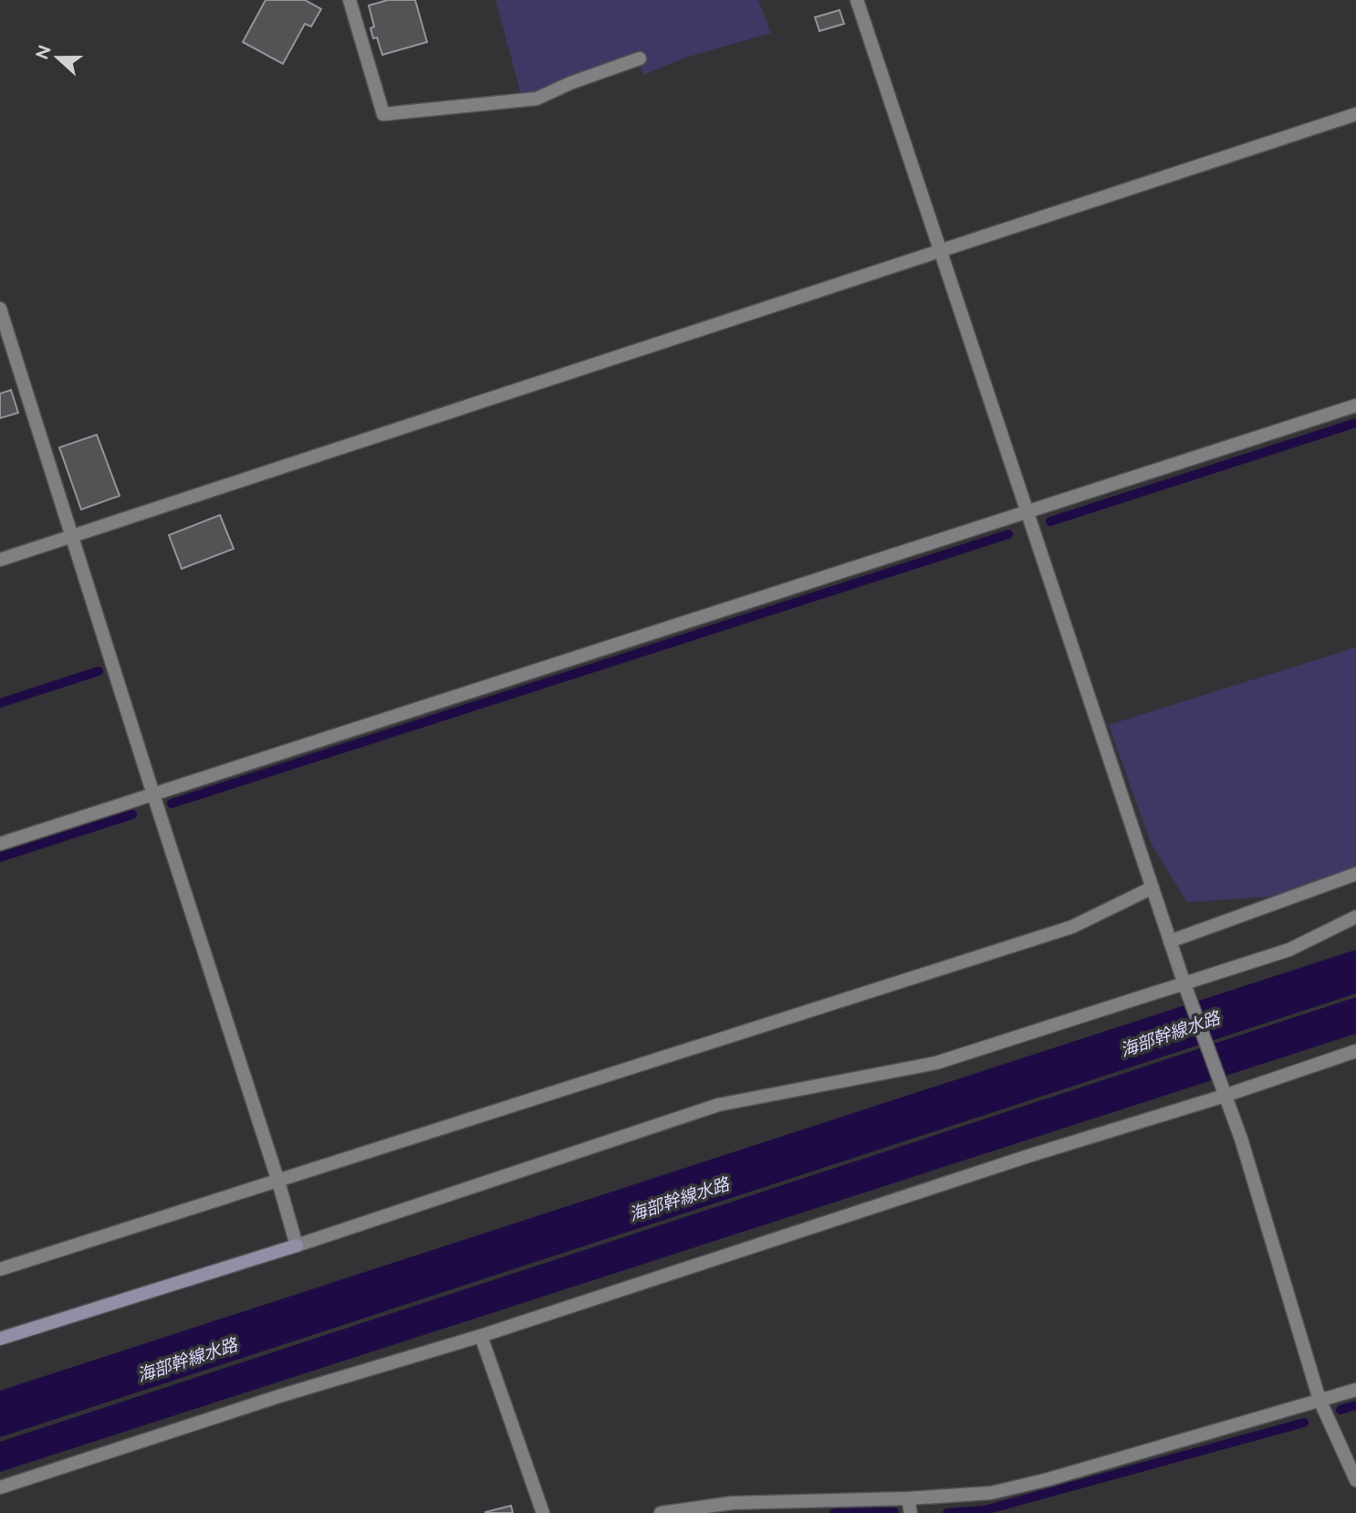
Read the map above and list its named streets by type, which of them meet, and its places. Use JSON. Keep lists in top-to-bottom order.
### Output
{
  "water": ["海部幹線水路"],
  "north": "left"
}
